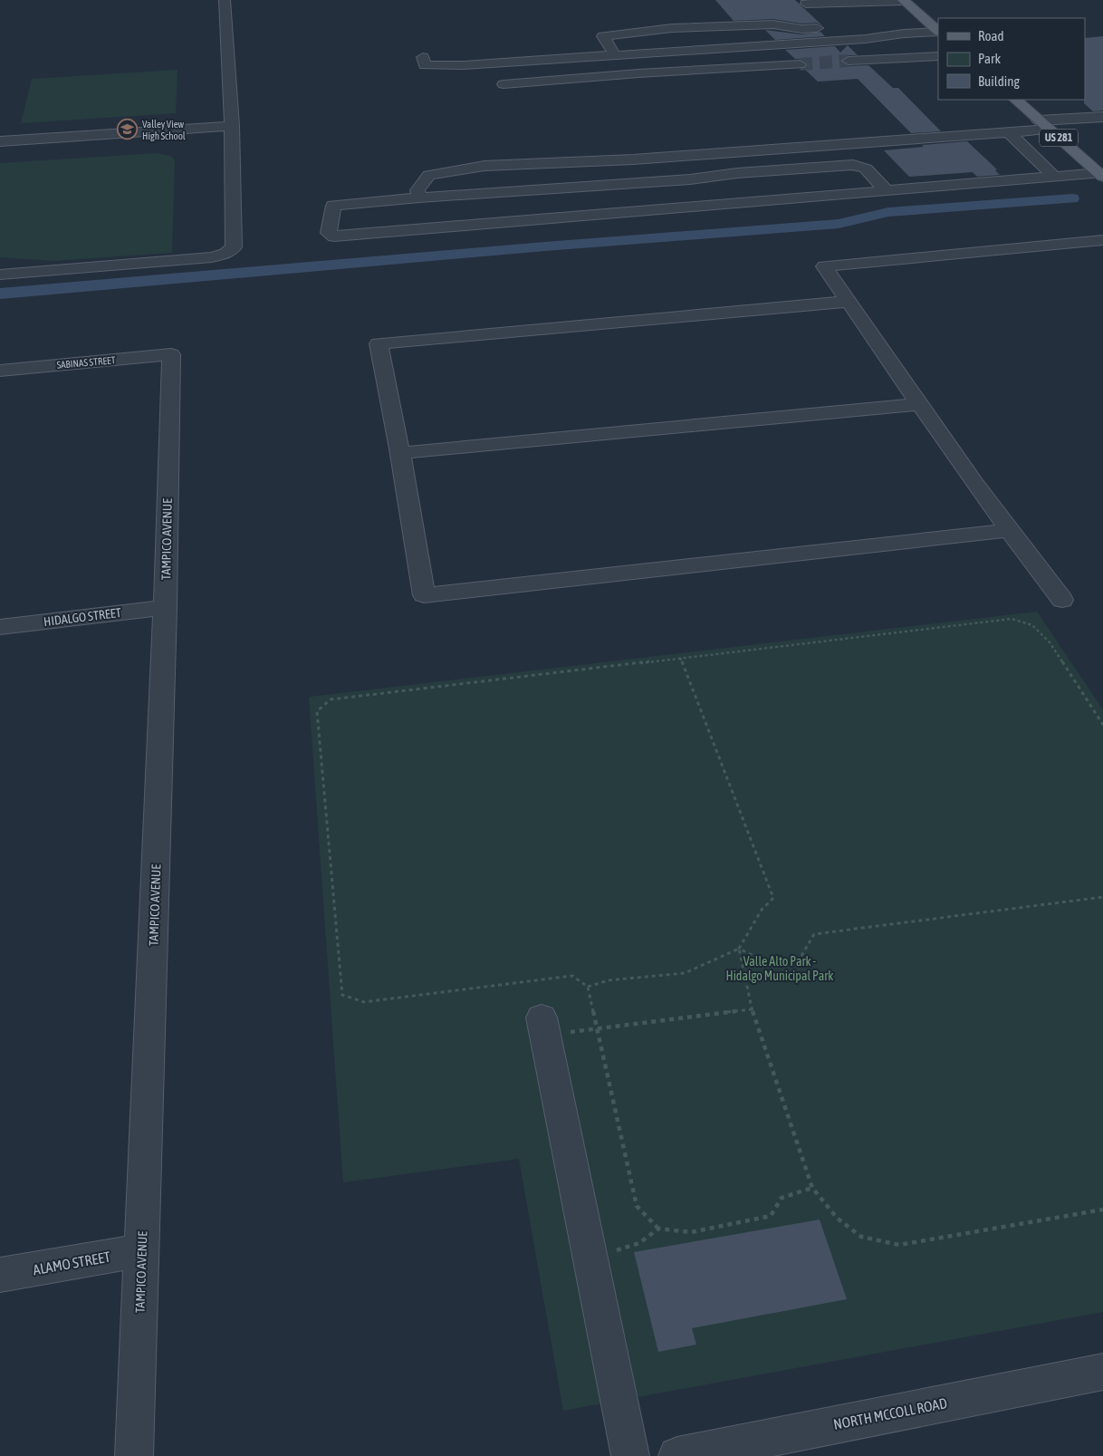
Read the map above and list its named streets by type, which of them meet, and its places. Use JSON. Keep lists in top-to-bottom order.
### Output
{
  "streets": {
    "main road": ["US 281"],
    "street": [
      "SABINAS STREET",
      "TAMPICO AVENUE",
      "HIDALGO STREET",
      "ALAMO STREET",
      "NORTH MCCOLL ROAD"
    ]
  },
  "crossings": [
    ["SABINAS STREET", "TAMPICO AVENUE"],
    ["TAMPICO AVENUE", "HIDALGO STREET"],
    ["TAMPICO AVENUE", "ALAMO STREET"]
  ],
  "parks": ["Valle Alto Park - Hidalgo Municipal Park"],
  "places": {
    "school or university": ["Valley View High School"]
  },
  "legend": ["Road", "Park", "Building"]
}
